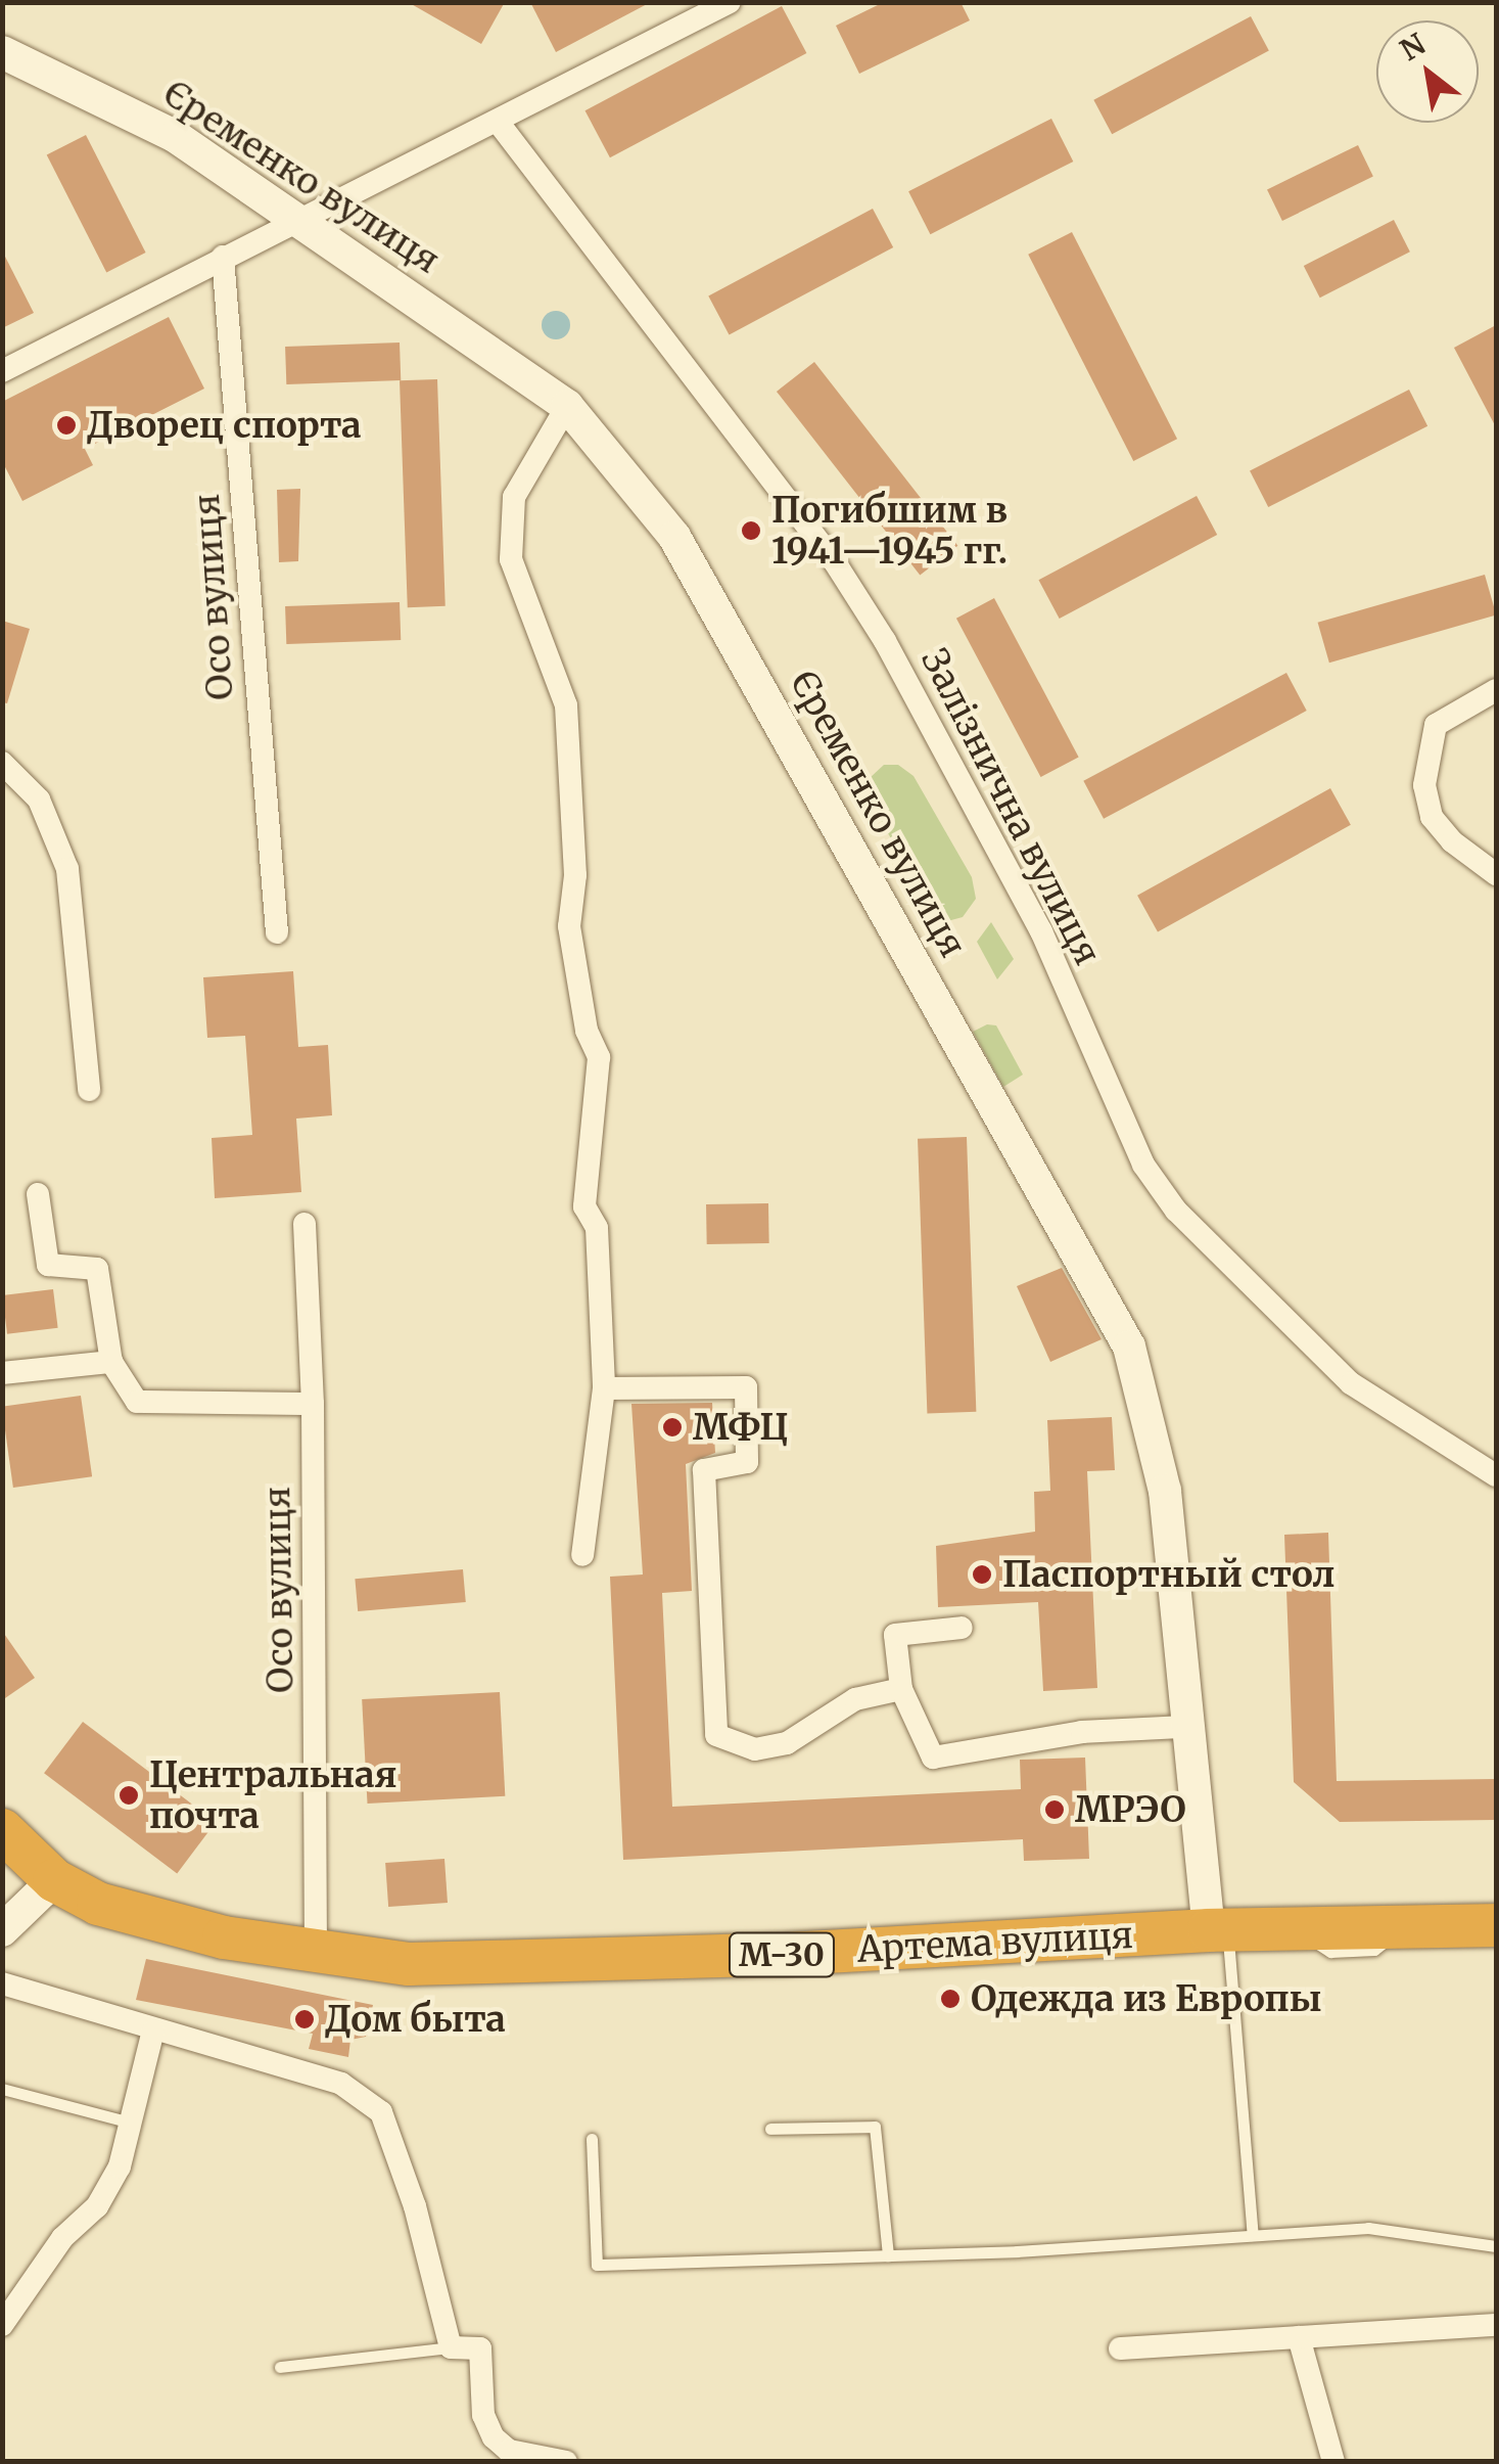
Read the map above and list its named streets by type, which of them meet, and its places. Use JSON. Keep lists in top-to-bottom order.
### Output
{
  "streets": {
    "highway": ["Артема вулиця", "М-30"],
    "street": ["Єременко вулиця", "Осо вулиця", "Залізнична вулиця"]
  },
  "crossings": [
    ["Єременко вулиця", "Артема вулиця"],
    ["Осо вулиця", "Артема вулиця"],
    ["Артема вулиця", "М-30"]
  ],
  "places": [
    "Дворец спорта",
    "Погибшим в 1941—1945 гг.",
    "МФЦ",
    "Паспортный стол",
    "Центральная почта",
    "МРЭО",
    "Одежда из Европы",
    "Дом быта"
  ],
  "north": "top left"
}
